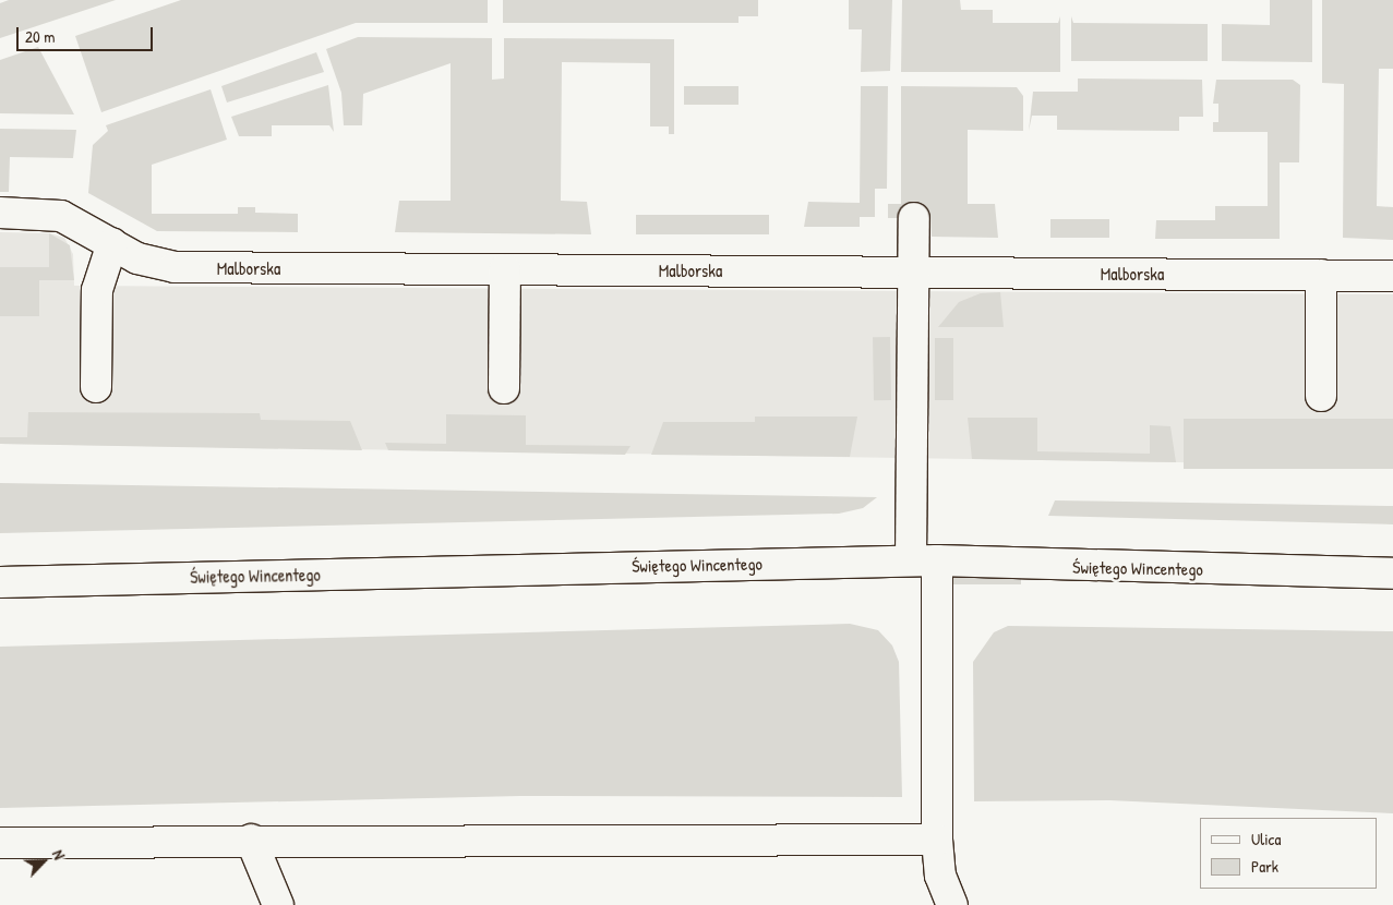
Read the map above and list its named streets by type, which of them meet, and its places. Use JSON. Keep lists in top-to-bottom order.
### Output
{
  "streets": {
    "street": ["Malborska", "Świętego Wincentego"]
  },
  "legend": ["Ulica", "Park"],
  "scale_bar": "20 m",
  "north": "top right"
}
